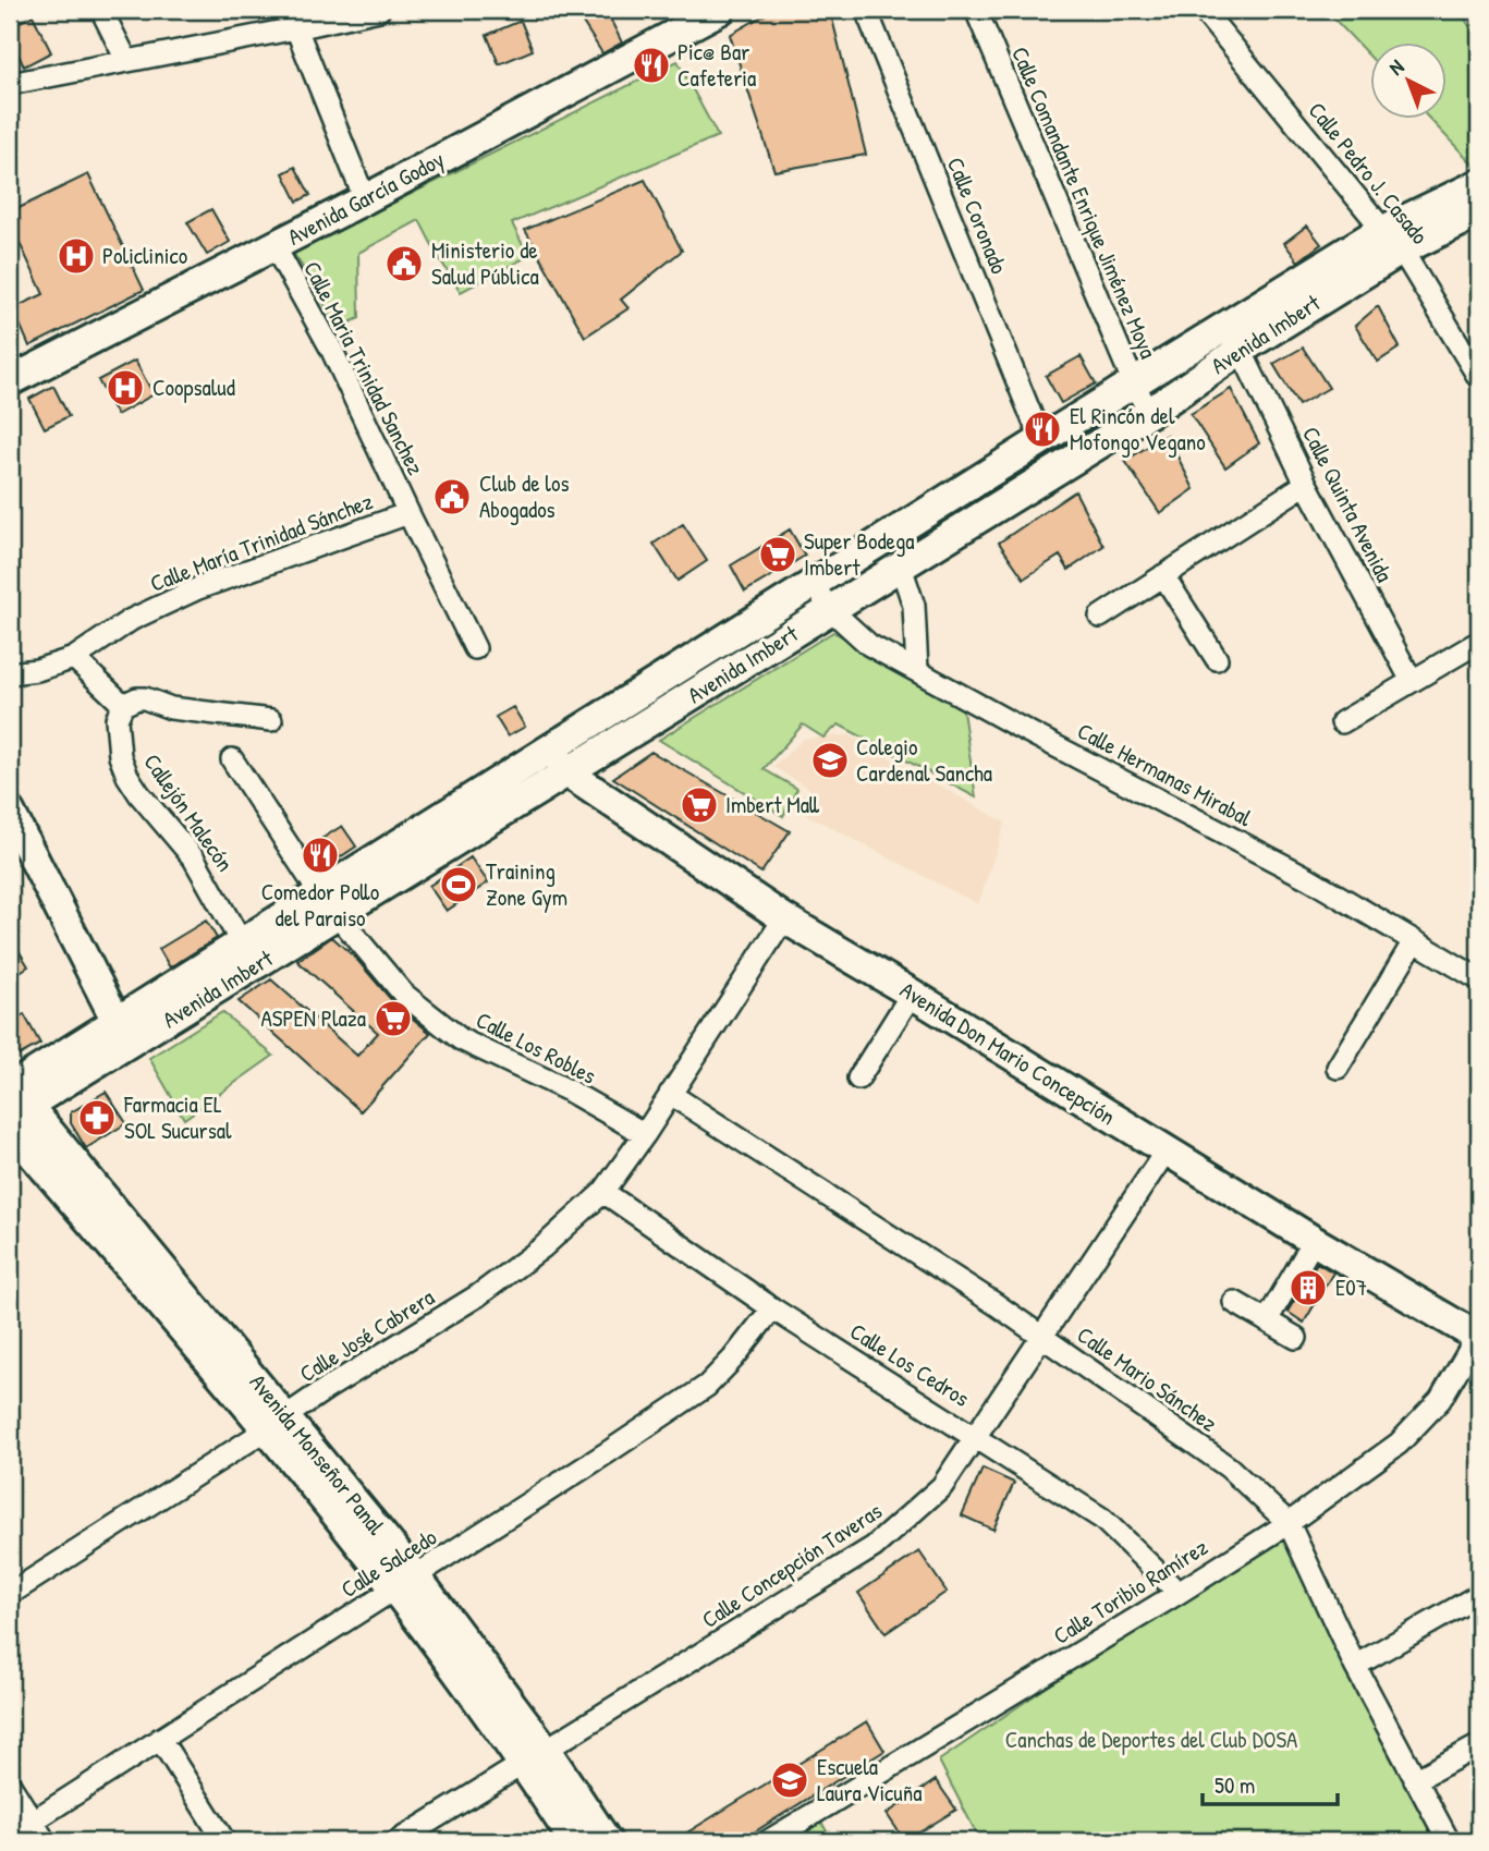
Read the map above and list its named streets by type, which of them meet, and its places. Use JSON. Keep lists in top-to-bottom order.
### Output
{
  "streets": {
    "main road": [
      "Avenida García Godoy",
      "Avenida Imbert",
      "Avenida Don Mario Concepción",
      "Avenida Monseñor Panal"
    ],
    "street": [
      "Calle Pedro J. Casado",
      "Calle Comandante Enrique Jiménez Moya",
      "Calle Coronado",
      "Calle Maria Trinidad Sanchez",
      "Calle Quinta Avenida",
      "Calle María Trinidad Sánchez",
      "Calle Hermanas Mirabal",
      "Callejón Malecón",
      "Calle Los Robles",
      "Calle José Cabrera",
      "Calle Los Cedros",
      "Calle Mario Sánchez",
      "Calle Salcedo",
      "Calle Concepción Taveras",
      "Calle Toribio Ramírez"
    ]
  },
  "crossings": [
    ["Calle Pedro J. Casado", "Avenida Imbert"],
    ["Avenida García Godoy", "Calle Maria Trinidad Sanchez"],
    ["Calle Comandante Enrique Jiménez Moya", "Avenida Imbert"],
    ["Calle Coronado", "Avenida Imbert"],
    ["Avenida Imbert", "Calle Quinta Avenida"],
    ["Avenida Imbert", "Calle Hermanas Mirabal"],
    ["Avenida Imbert", "Callejón Malecón"],
    ["Avenida Imbert", "Calle Los Robles"],
    ["Avenida Imbert", "Avenida Don Mario Concepción"],
    ["Avenida Imbert", "Avenida Monseñor Panal"],
    ["Calle Maria Trinidad Sanchez", "Calle María Trinidad Sánchez"],
    ["Calle Los Robles", "Calle José Cabrera"],
    ["Avenida Don Mario Concepción", "Calle José Cabrera"],
    ["Avenida Don Mario Concepción", "Calle Concepción Taveras"],
    ["Avenida Don Mario Concepción", "Calle Toribio Ramírez"],
    ["Calle José Cabrera", "Calle Los Cedros"],
    ["Calle José Cabrera", "Calle Mario Sánchez"],
    ["Calle José Cabrera", "Avenida Monseñor Panal"],
    ["Calle Los Cedros", "Calle Salcedo"],
    ["Calle Los Cedros", "Calle Concepción Taveras"],
    ["Calle Los Cedros", "Calle Toribio Ramírez"],
    ["Calle Mario Sánchez", "Calle Concepción Taveras"],
    ["Calle Mario Sánchez", "Calle Toribio Ramírez"],
    ["Avenida Monseñor Panal", "Calle Salcedo"],
    ["Avenida Monseñor Panal", "Calle Concepción Taveras"]
  ],
  "parks": ["Canchas de Deportes del Club DOSA"],
  "places": {
    "restaurant": ["Pic@ Bar Cafeteria", "El Rincón del Mofongo Vegano", "Comedor Pollo del Paraiso"],
    "hospital": ["Policlinico", "Coopsalud"],
    "public building": ["Ministerio de Salud Pública", "Club de los Abogados"],
    "supermarket": ["Super Bodega Imbert", "Imbert Mall", "ASPEN Plaza"],
    "school or university": ["Colegio Cardenal Sancha", "Escuela Laura Vicuña"],
    "sports": ["Training Zone Gym"],
    "pharmacy": ["Farmacia EL SOL Sucursal"],
    "building": ["E07"]
  },
  "scale_bar": "50 m",
  "north": "top left"
}
